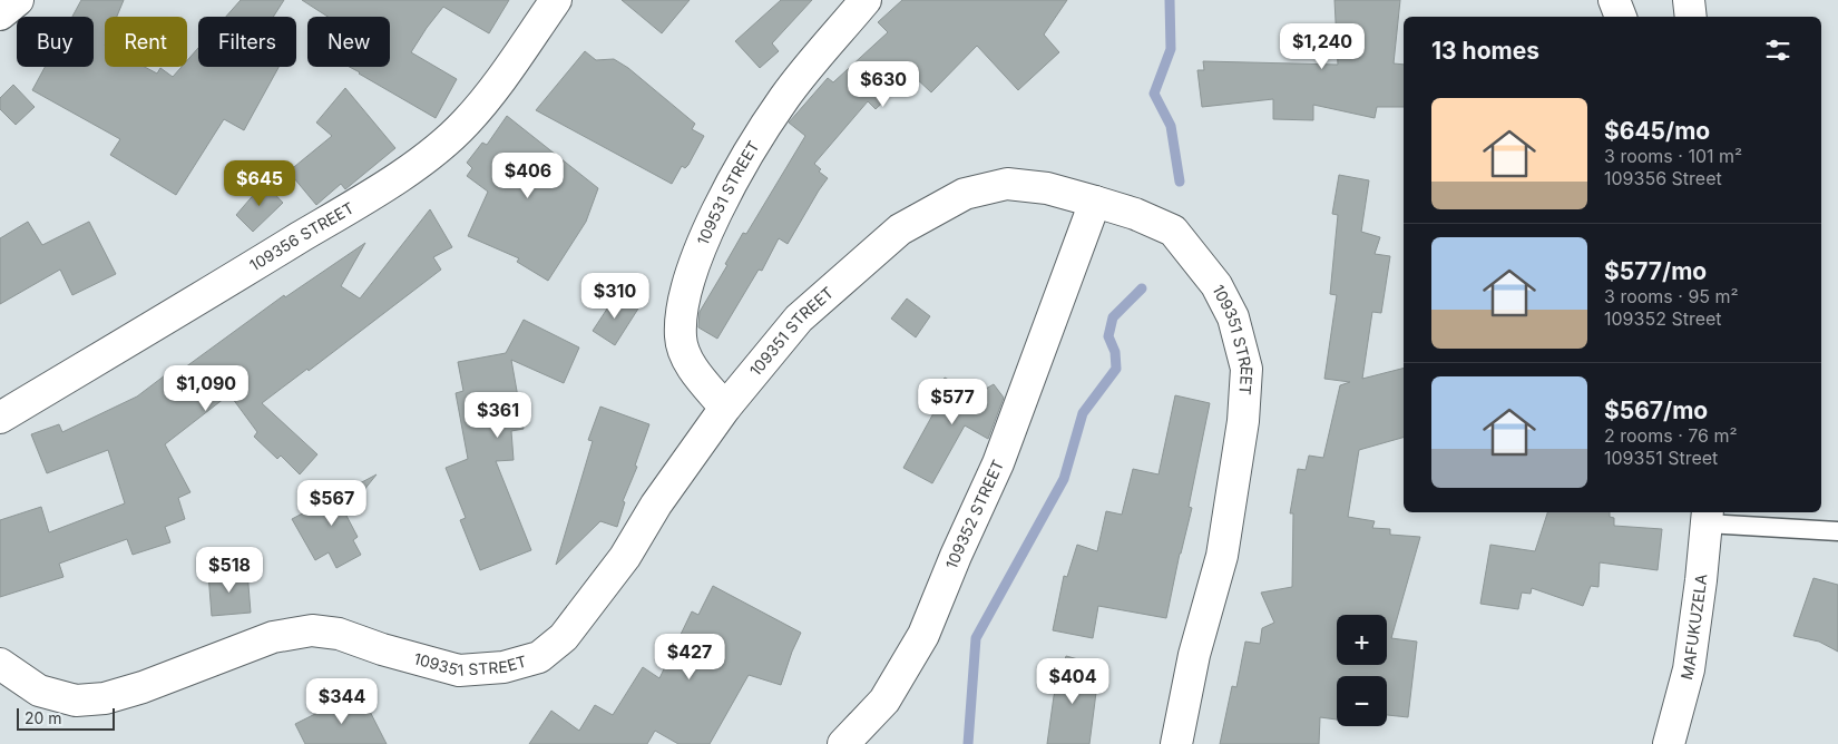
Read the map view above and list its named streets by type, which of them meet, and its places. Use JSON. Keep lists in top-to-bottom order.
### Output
{
  "streets": {
    "street": [
      "109531 STREET",
      "109356 STREET",
      "109351 STREET",
      "109352 STREET",
      "MAFUKUZELA"
    ]
  },
  "crossings": [
    ["109531 STREET", "109351 STREET"],
    ["109351 STREET", "109352 STREET"]
  ],
  "scale_bar": "20 m",
  "page": {
    "chip": [
      "Buy",
      "Rent",
      "Filters",
      "New"
    ],
    "heading": "13 homes",
    "price": [
      "$1,240",
      "$630",
      "$406",
      "$645",
      "$310",
      "$1,090",
      "$577",
      "$361",
      "$567",
      "$518",
      "$427",
      "$404",
      "$344"
    ],
    "list": [
      {
        "name": "$645/mo",
        "note": "3 rooms · 101 m² · 109356 Street"
      },
      {
        "name": "$577/mo",
        "note": "3 rooms · 95 m² · 109352 Street"
      },
      {
        "name": "$567/mo",
        "note": "2 rooms · 76 m² · 109351 Street"
      }
    ],
    "map_buttons": ["+", "−"],
    "scale": "20 m"
  }
}
